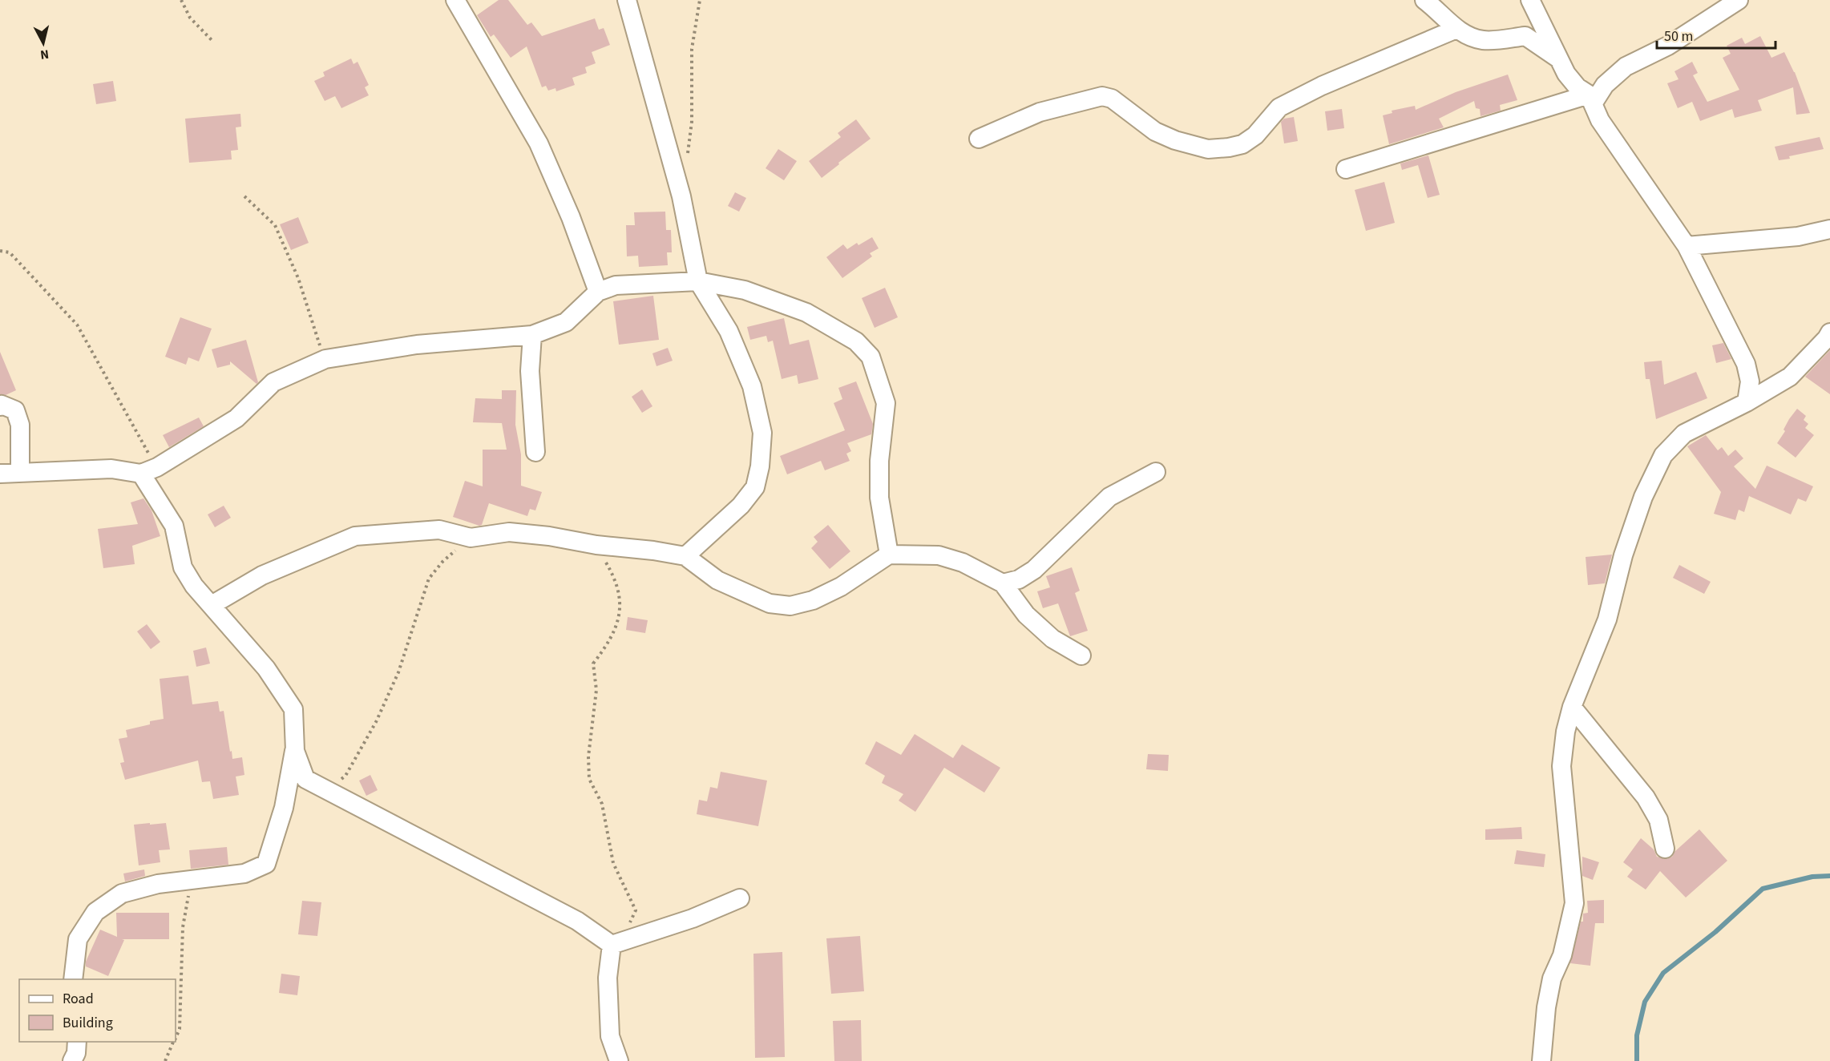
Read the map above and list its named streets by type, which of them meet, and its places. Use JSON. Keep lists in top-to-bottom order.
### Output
{
  "legend": ["Road", "Building"],
  "scale_bar": "50 m",
  "north": "bottom"
}
